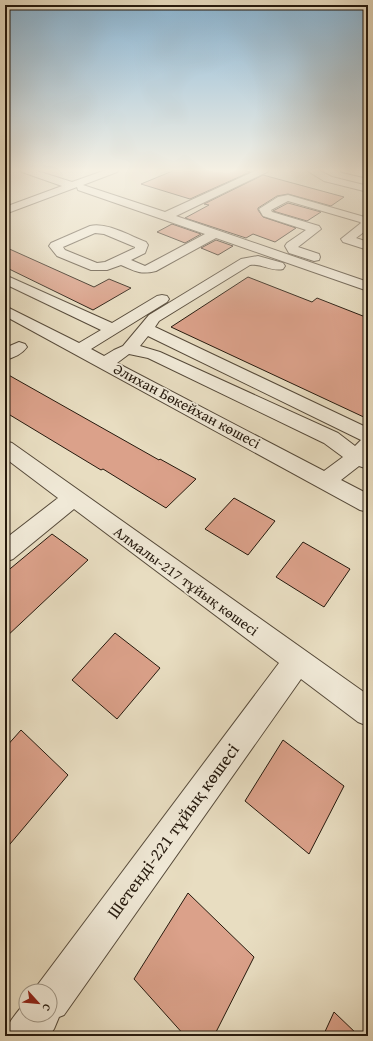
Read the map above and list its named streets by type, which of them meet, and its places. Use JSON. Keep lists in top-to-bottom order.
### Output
{
  "streets": {
    "street": ["Әлихан Бөкейхан көшесі", "Алмалы-217 тұйық көшесі", "Шетенді-221 тұйық көшесі"]
  },
  "crossings": [
    ["Алмалы-217 тұйық көшесі", "Шетенді-221 тұйық көшесі"]
  ],
  "north": "bottom right"
}
